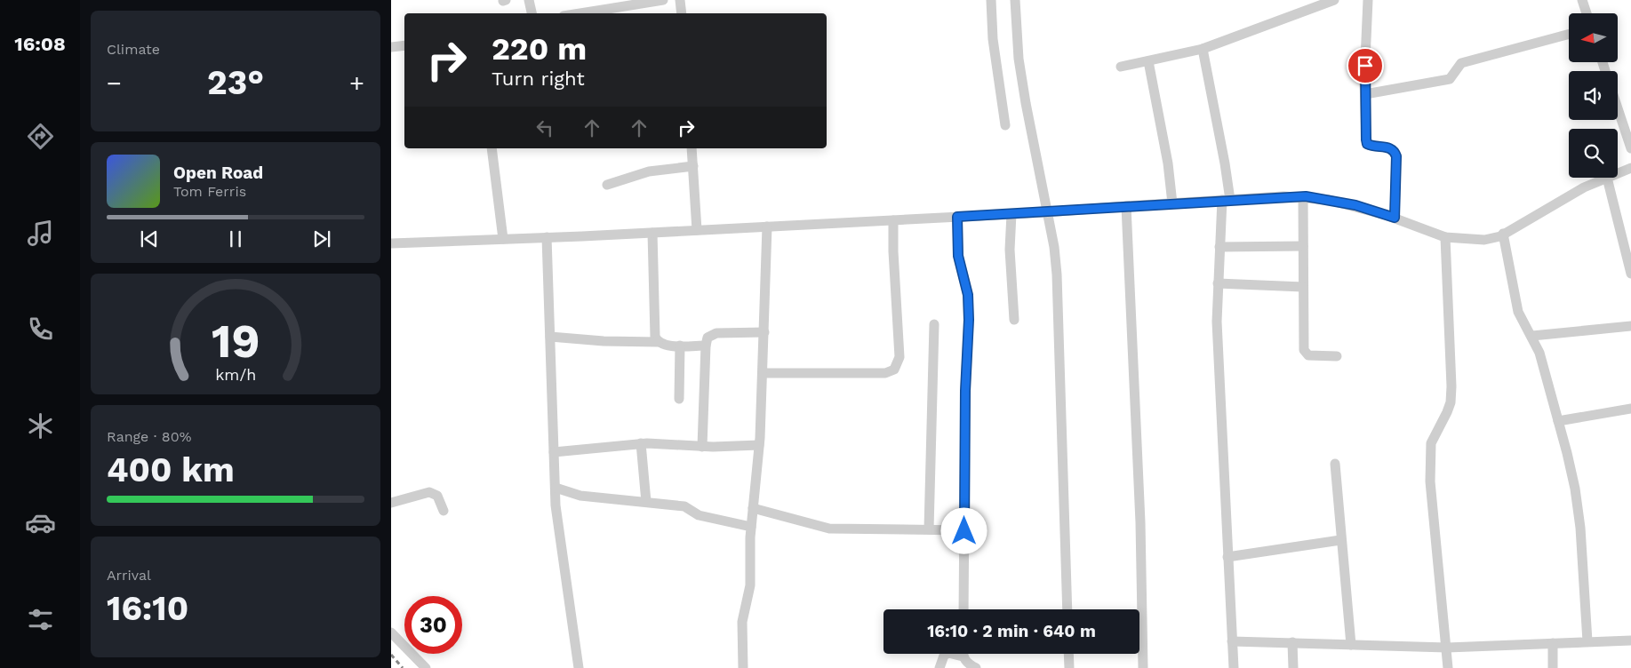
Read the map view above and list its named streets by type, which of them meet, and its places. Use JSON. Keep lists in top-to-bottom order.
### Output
{
  "north": "left",
  "page": {
    "tabs": "16:08",
    "tile": [
      "Climate",
      ["Range · 80%", "400 km"],
      ["Arrival", "16:10"]
    ],
    "turn": ["220 m", "Turn right"],
    "heat": ["−", "23°", "+"],
    "song": ["Open Road", "Tom Ferris"],
    "limit": "30",
    "trip": "16:10 · 2 min · 640 m",
    "gauge": ["19", "km/h"]
  }
}
